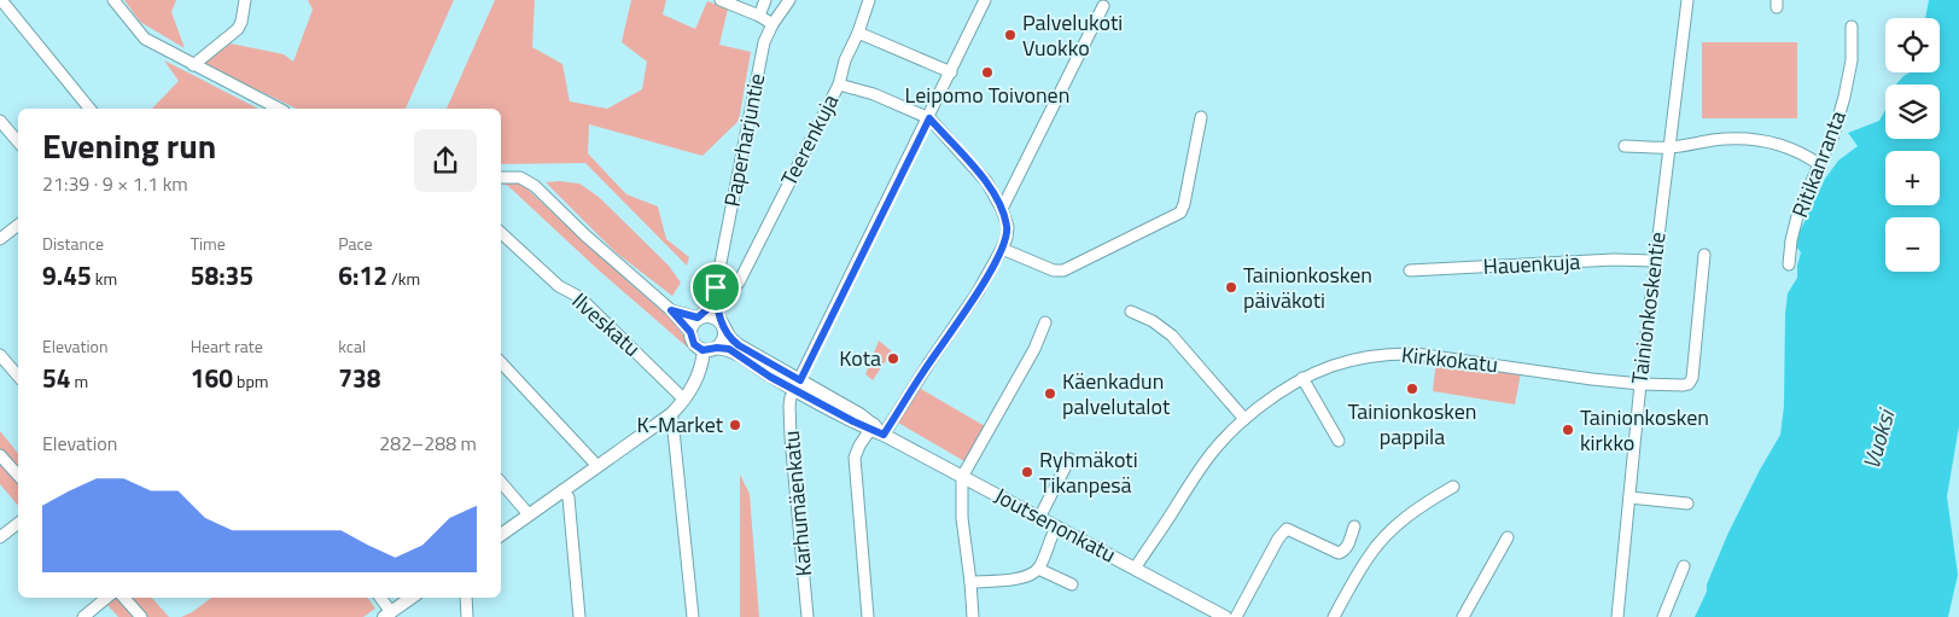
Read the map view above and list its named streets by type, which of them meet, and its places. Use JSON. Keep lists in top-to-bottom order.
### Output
{
  "streets": {
    "main road": ["Joutsenonkatu"],
    "street": [
      "Paperharjuntie",
      "Teerenkuja",
      "Ritikanranta",
      "Hauenkuja",
      "Tainionkoskentie",
      "Ilveskatu",
      "Kirkkokatu",
      "Karhumäenkatu"
    ]
  },
  "crossings": [
    ["Paperharjuntie", "Joutsenonkatu"],
    ["Teerenkuja", "Karhumäenkatu"],
    ["Hauenkuja", "Tainionkoskentie"],
    ["Tainionkoskentie", "Kirkkokatu"],
    ["Kirkkokatu", "Joutsenonkatu"],
    ["Karhumäenkatu", "Joutsenonkatu"]
  ],
  "water": ["Vuoksi"],
  "places": [
    "Palvelukoti Vuokko",
    "Leipomo Toivonen",
    "Tainionkosken päiväkoti",
    "Kota",
    "Tainionkosken pappila",
    "Käenkadun palvelutalot",
    "K-Market",
    "Tainionkosken kirkko",
    "Ryhmäkoti Tikanpesä"
  ],
  "page": {
    "map_buttons": ["+", "−"],
    "heading": ["Evening run", "21:39 · 9 × 1.1 km"],
    "stats": [
      ["Distance", "9.45 km"],
      ["Time", "58:35"],
      ["Pace", "6:12 /km"],
      ["Elevation", "54 m"],
      ["Heart rate", "160 bpm"],
      ["kcal", "738"]
    ],
    "chart": ["Elevation", "282–288 m"]
  }
}
